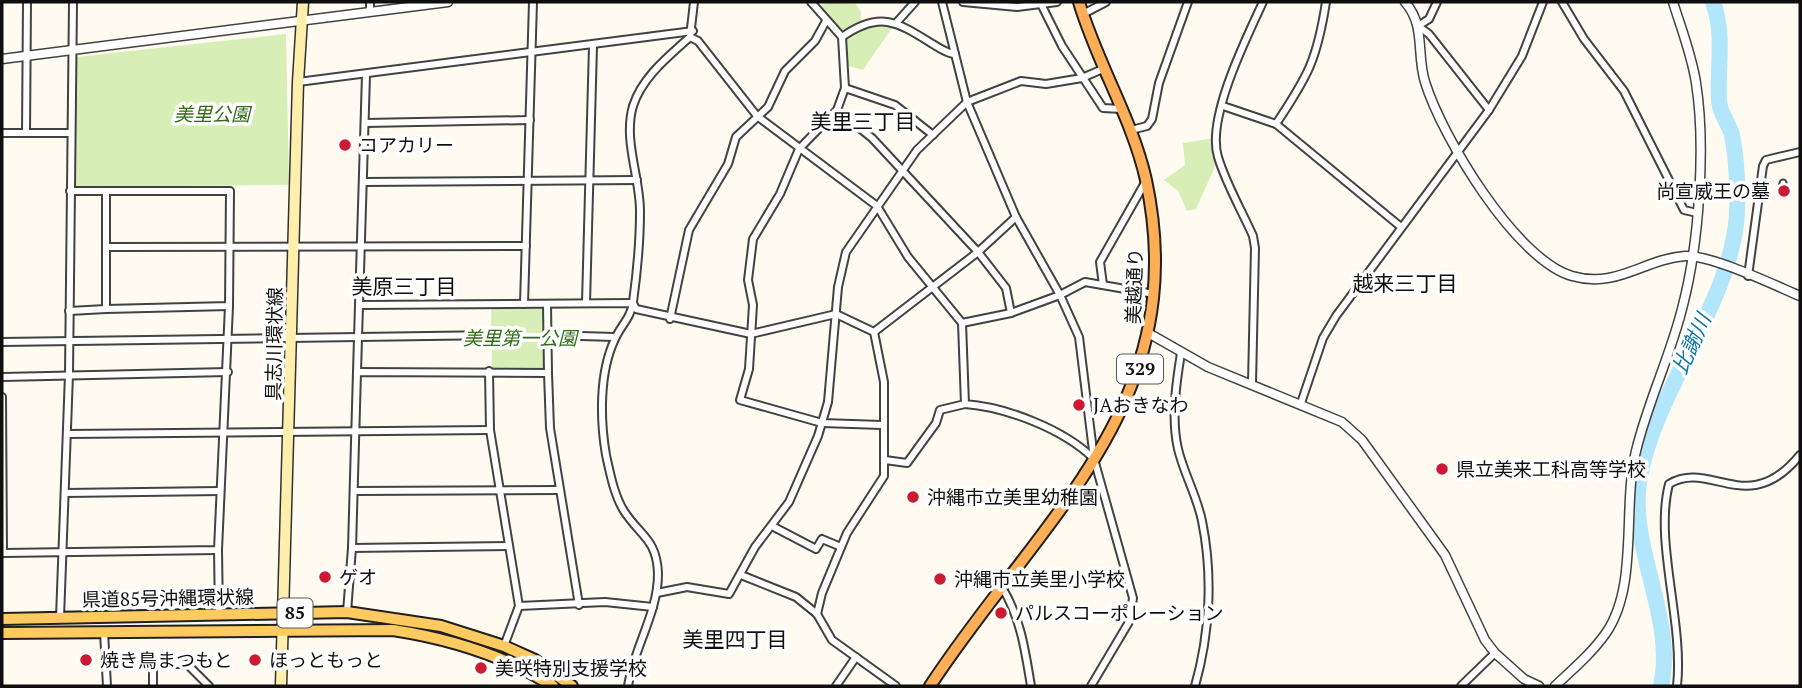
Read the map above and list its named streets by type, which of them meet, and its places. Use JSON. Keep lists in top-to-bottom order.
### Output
{
  "streets": {
    "highway": ["美越通り", "329"],
    "main road": ["具志川環状線", "県道85号沖縄環状線", "85"]
  },
  "crossings": [
    ["具志川環状線", "県道85号沖縄環状線"]
  ],
  "districts": [
    "美里三丁目",
    "越来三丁目",
    "美原三丁目",
    "美里四丁目"
  ],
  "water": ["比謝川"],
  "parks": ["美里公園", "美里第一公園"],
  "places": [
    "コアカリー",
    "尚宣威王の墓",
    "JAおきなわ",
    "県立美来工科高等学校",
    "沖縄市立美里幼稚園",
    "ゲオ",
    "沖縄市立美里小学校",
    "パルスコーポレーション",
    "焼き鳥まつもと",
    "ほっともっと",
    "美咲特別支援学校"
  ]
}
